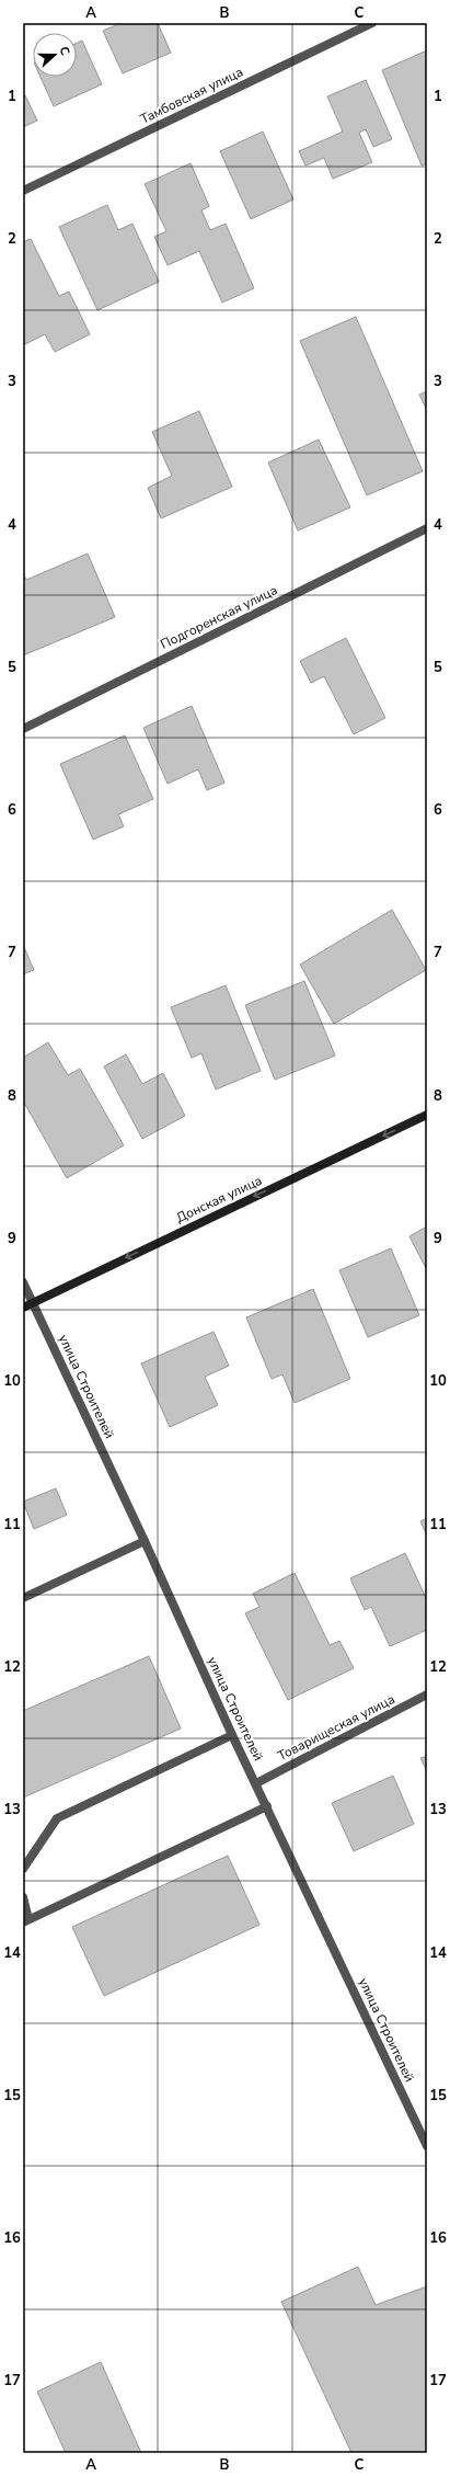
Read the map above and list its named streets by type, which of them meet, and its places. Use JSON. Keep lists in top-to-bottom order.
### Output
{
  "streets": {
    "street": [
      "Тамбовская улица",
      "Подгоренская улица",
      "Донская улица",
      "улица Строителей",
      "Товарищеская улица"
    ]
  },
  "crossings": [
    ["Донская улица", "улица Строителей"],
    ["улица Строителей", "Товарищеская улица"]
  ],
  "one_way": ["Донская улица"],
  "north": "right",
  "grid": {
    "columns": ["A", "B", "C"],
    "rows": [
      "1",
      "2",
      "3",
      "4",
      "5",
      "6",
      "7",
      "8",
      "9",
      "10",
      "11",
      "12",
      "13",
      "14",
      "15",
      "16",
      "17"
    ]
  }
}
